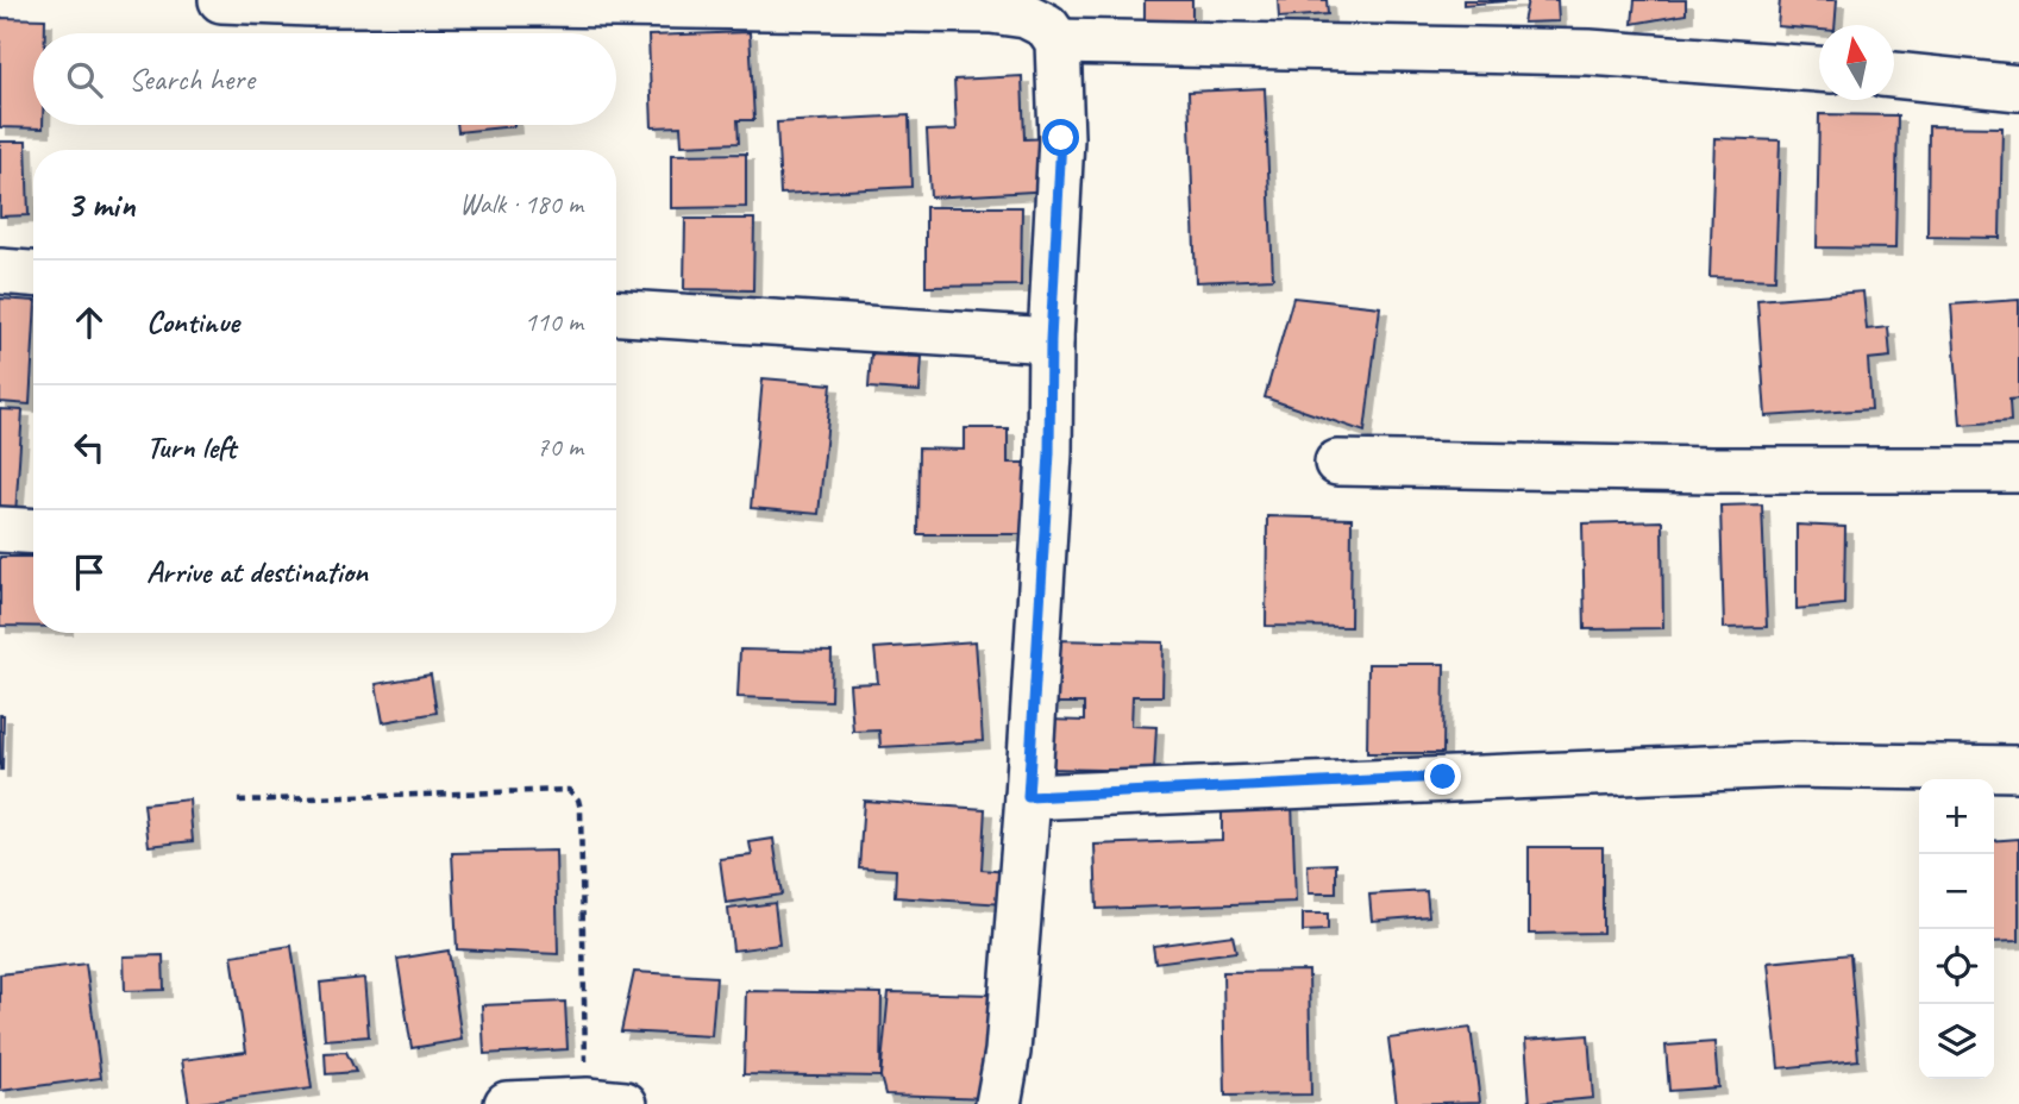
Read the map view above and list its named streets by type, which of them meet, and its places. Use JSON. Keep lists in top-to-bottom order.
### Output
{
  "north": "top",
  "page": {
    "search": "Search here",
    "heading": ["3 min", "Walk · 180 m"],
    "list": [
      ["Continue", "110 m"],
      ["Turn left", "70 m"],
      "Arrive at destination"
    ],
    "map_buttons": ["+", "−"]
  }
}
